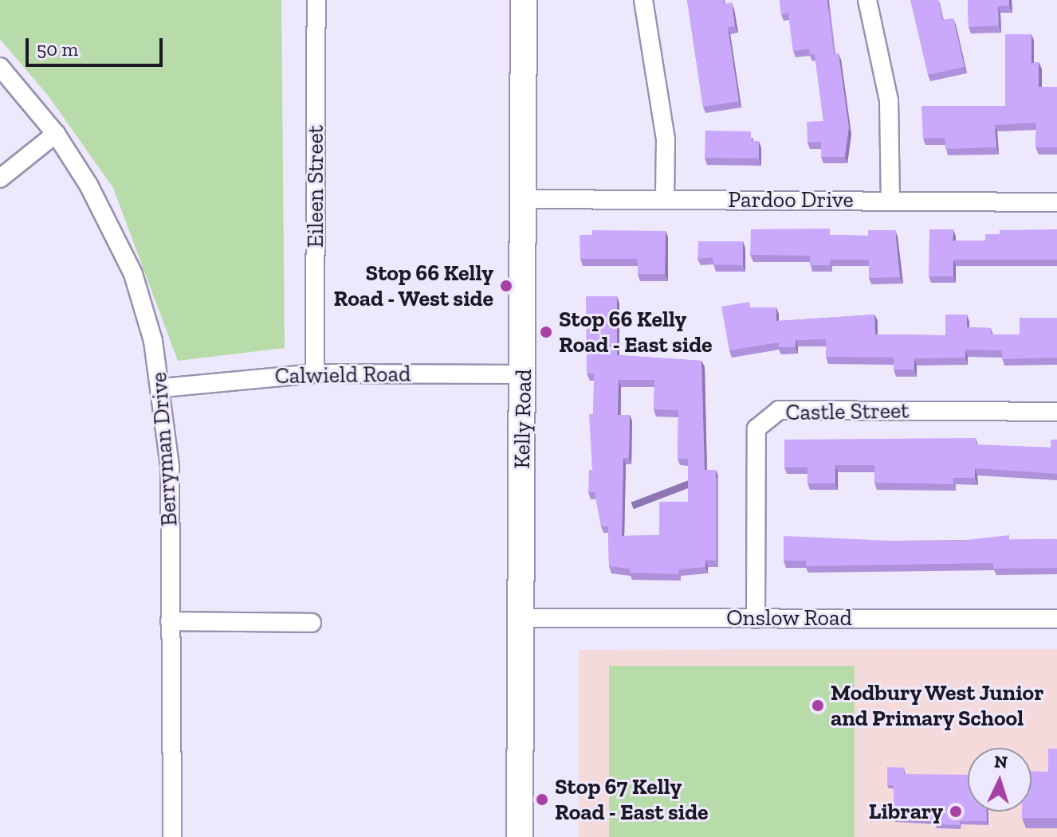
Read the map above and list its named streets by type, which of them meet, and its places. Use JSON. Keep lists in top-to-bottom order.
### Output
{
  "streets": {
    "street": [
      "Eileen Street",
      "Pardoo Drive",
      "Calwield Road",
      "Castle Street",
      "Kelly Road",
      "Berryman Drive",
      "Onslow Road"
    ]
  },
  "crossings": [
    ["Eileen Street", "Calwield Road"],
    ["Pardoo Drive", "Kelly Road"],
    ["Calwield Road", "Kelly Road"],
    ["Calwield Road", "Berryman Drive"],
    ["Castle Street", "Onslow Road"],
    ["Kelly Road", "Onslow Road"]
  ],
  "places": [
    "Stop 66 Kelly Road - West side",
    "Stop 66 Kelly Road - East side",
    "Modbury West Junior and Primary School",
    "Stop 67 Kelly Road - East side",
    "Library"
  ],
  "scale_bar": "50 m",
  "north": "top"
}
